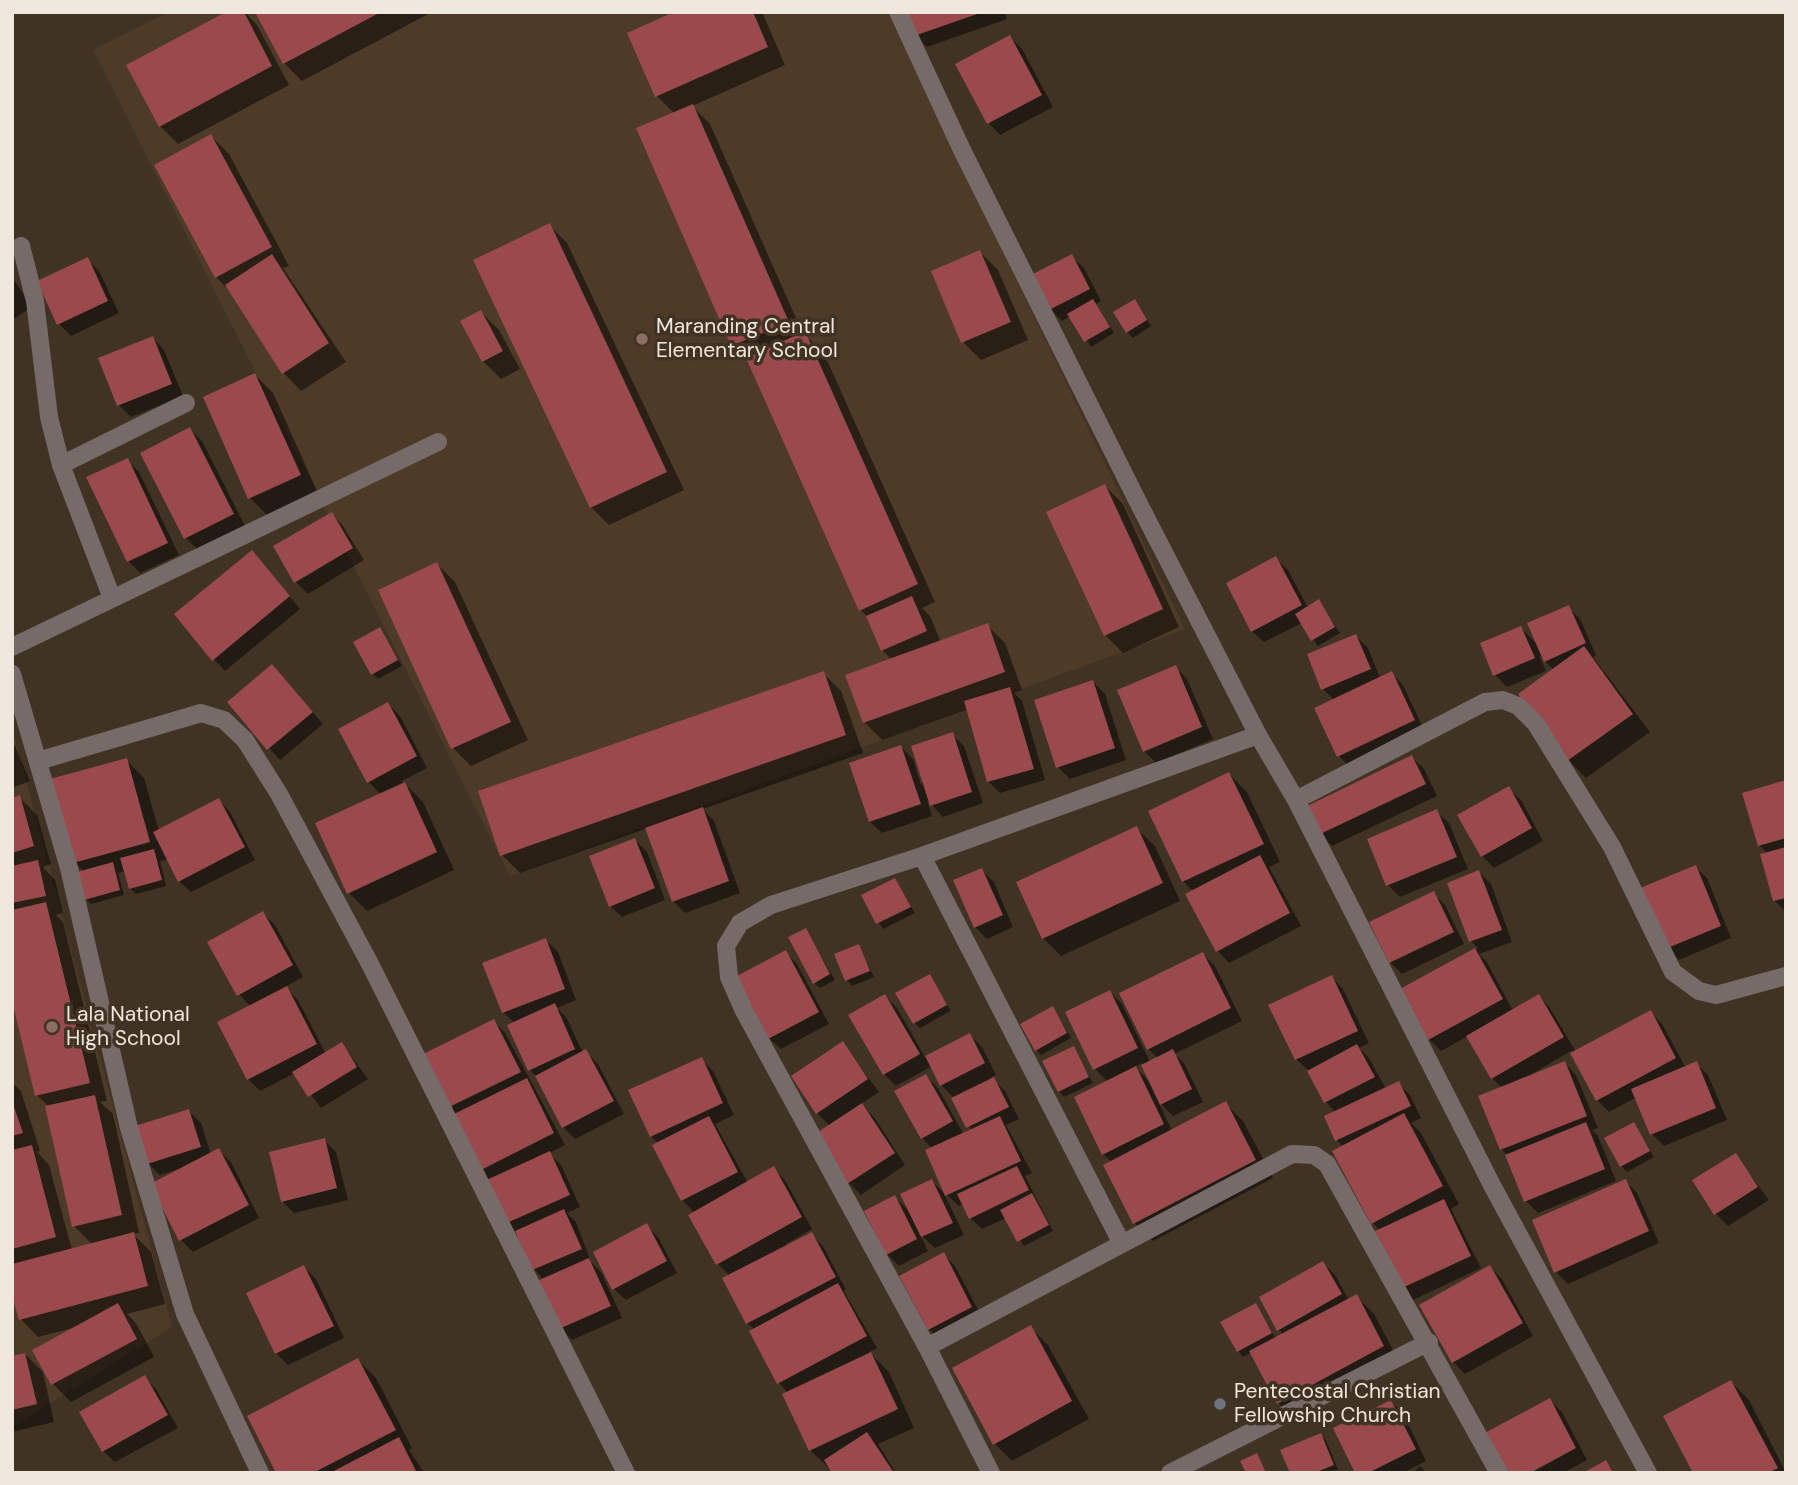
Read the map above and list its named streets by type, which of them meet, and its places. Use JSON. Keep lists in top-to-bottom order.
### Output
{
  "places": ["Maranding Central Elementary School", "Lala National High School", "Pentecostal Christian Fellowship Church"]
}
